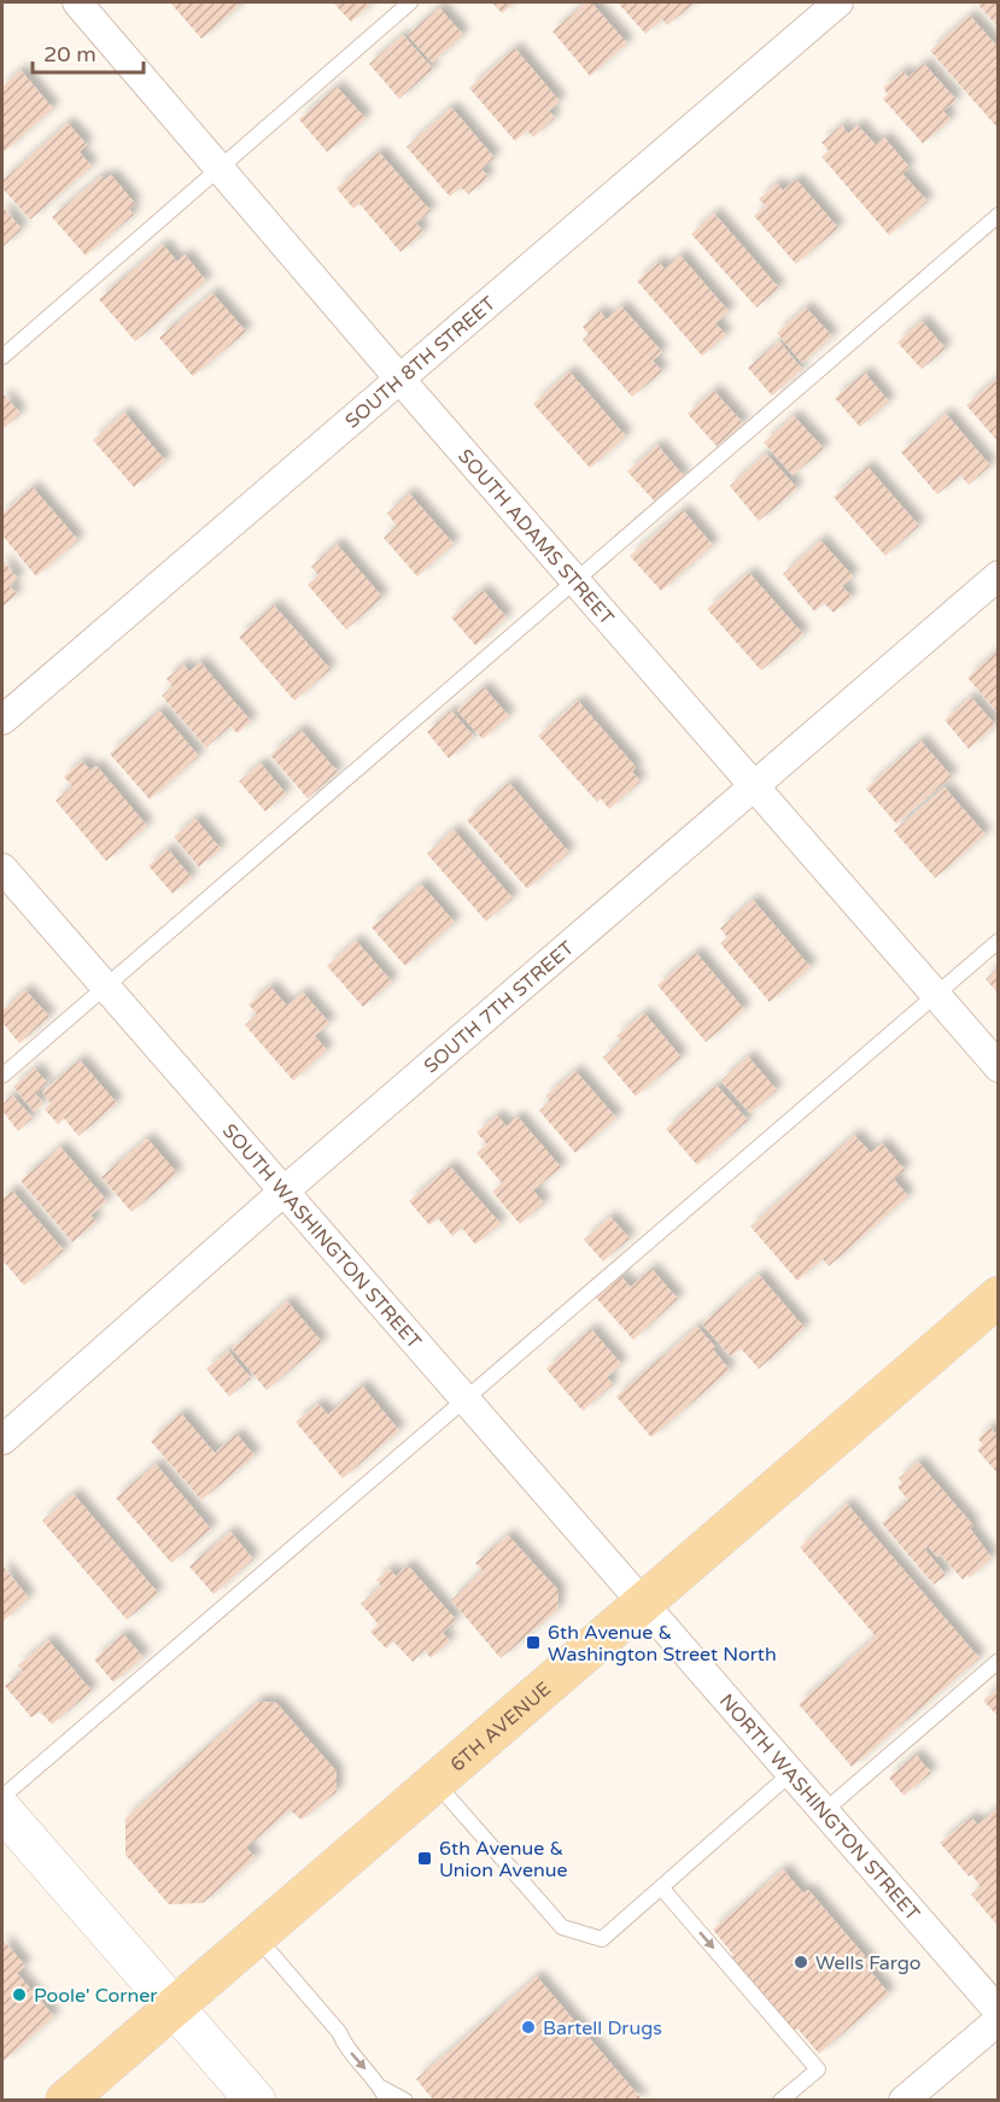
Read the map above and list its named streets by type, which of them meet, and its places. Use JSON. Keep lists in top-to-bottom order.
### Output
{
  "streets": {
    "main road": ["6TH AVENUE"],
    "street": [
      "SOUTH 8TH STREET",
      "SOUTH ADAMS STREET",
      "SOUTH 7TH STREET",
      "SOUTH WASHINGTON STREET",
      "NORTH WASHINGTON STREET"
    ]
  },
  "crossings": [
    ["SOUTH 8TH STREET", "SOUTH ADAMS STREET"],
    ["SOUTH ADAMS STREET", "SOUTH 7TH STREET"],
    ["SOUTH 7TH STREET", "SOUTH WASHINGTON STREET"],
    ["SOUTH WASHINGTON STREET", "6TH AVENUE"],
    ["SOUTH WASHINGTON STREET", "NORTH WASHINGTON STREET"],
    ["6TH AVENUE", "NORTH WASHINGTON STREET"]
  ],
  "places": {
    "transit": ["6th Avenue & Washington Street North", "6th Avenue & Union Avenue"],
    "other": ["Wells Fargo", "Poole' Corner", "Bartell Drugs"]
  },
  "scale_bar": "20 m"
}
